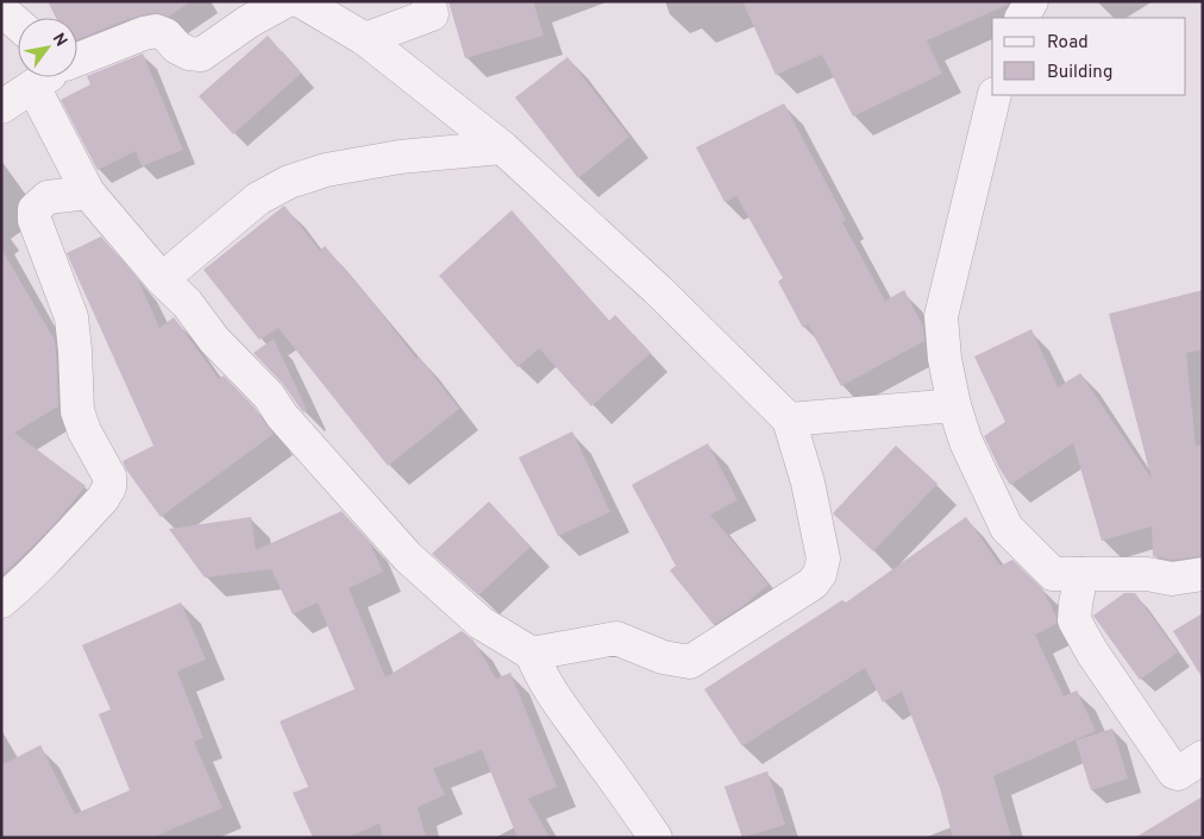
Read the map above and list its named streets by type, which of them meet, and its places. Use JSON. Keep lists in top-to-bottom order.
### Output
{
  "legend": ["Road", "Building"],
  "north": "top right"
}
